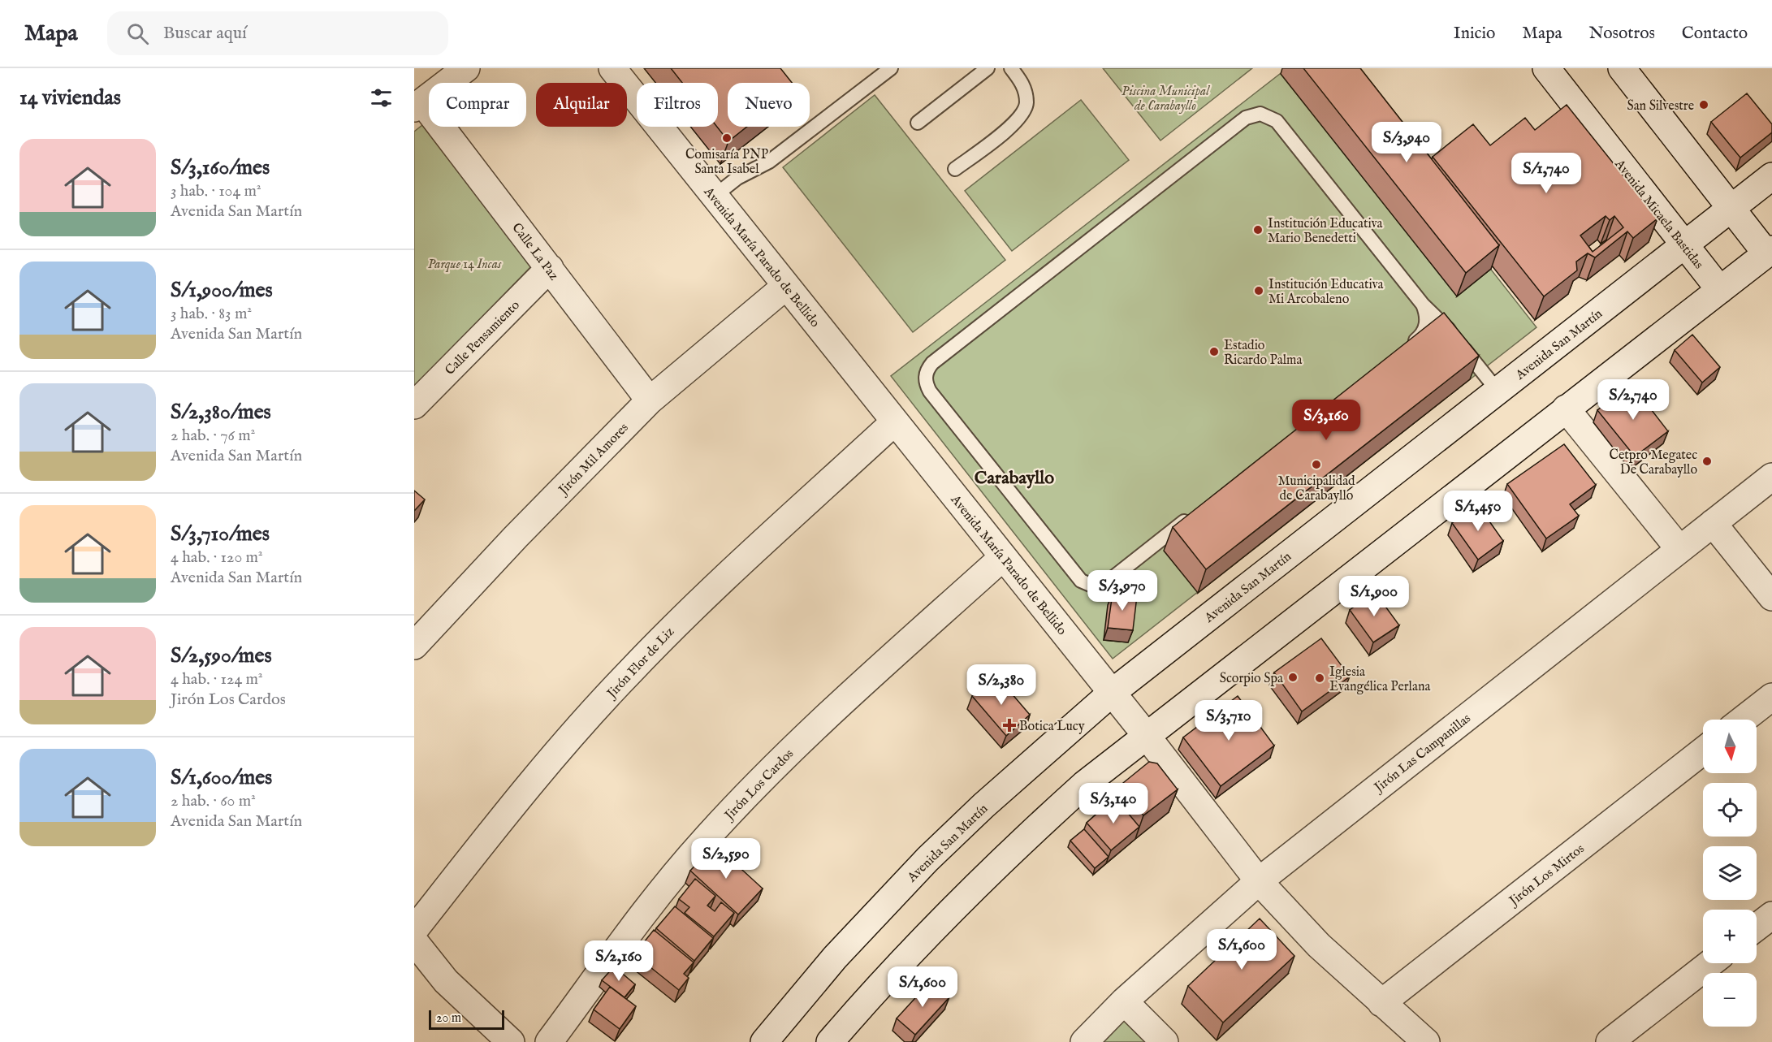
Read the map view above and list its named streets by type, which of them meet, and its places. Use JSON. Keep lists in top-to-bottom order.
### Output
{
  "streets": {
    "street": [
      "Avenida Micaela Bastidas",
      "Calle La Paz",
      "Avenida María Parado de Bellido",
      "Calle Pensamiento",
      "Avenida San Martín",
      "Jirón Mil Amores",
      "Jirón Flor de Liz",
      "Jirón Las Campanillas",
      "Jirón Los Cardos",
      "Jirón Los Mirtos"
    ]
  },
  "crossings": [
    ["Avenida Micaela Bastidas", "Avenida San Martín"],
    ["Calle La Paz", "Calle Pensamiento"],
    ["Calle La Paz", "Jirón Mil Amores"],
    ["Avenida María Parado de Bellido", "Avenida San Martín"],
    ["Avenida María Parado de Bellido", "Jirón Mil Amores"],
    ["Avenida María Parado de Bellido", "Jirón Flor de Liz"],
    ["Avenida María Parado de Bellido", "Jirón Las Campanillas"],
    ["Avenida María Parado de Bellido", "Jirón Los Cardos"],
    ["Avenida María Parado de Bellido", "Jirón Los Mirtos"]
  ],
  "districts": ["Carabayllo"],
  "parks": ["Piscina Municipal de Carabayllo", "Parque 14 Incas"],
  "places": {
    "other": [
      "San Silvestre",
      "Comisaría PNP Santa Isabel",
      "Institución Educativa Mario Benedetti",
      "Institución Educativa Mi Arcobaleno",
      "Estadio Ricardo Palma",
      "Cetpro Megatec De Carabayllo",
      "Municipalidad de Carabayllo",
      "Scorpio Spa",
      "Iglesia Evangélica Perlana"
    ],
    "health": ["Botica Lucy"]
  },
  "scale_bar": "20 m",
  "north": "bottom",
  "page": {
    "header": "Mapa",
    "search": "Buscar aquí",
    "nav": [
      "Inicio",
      "Mapa",
      "Nosotros",
      "Contacto"
    ],
    "heading": "14 viviendas",
    "chip": [
      "Comprar",
      "Alquilar",
      "Filtros",
      "Nuevo"
    ],
    "price": [
      "S/3,940",
      "S/1,740",
      "S/2,740",
      "S/3,160",
      "S/1,450",
      "S/3,970",
      "S/1,900",
      "S/2,380",
      "S/3,710",
      "S/3,140",
      "S/2,590",
      "S/1,600",
      "S/2,160",
      "S/1,600"
    ],
    "list": [
      {
        "name": "S/3,160/mes",
        "note": "3 hab. · 104 m² · Avenida San Martín"
      },
      {
        "name": "S/1,900/mes",
        "note": "3 hab. · 83 m² · Avenida San Martín"
      },
      {
        "name": "S/2,380/mes",
        "note": "2 hab. · 76 m² · Avenida San Martín"
      },
      {
        "name": "S/3,710/mes",
        "note": "4 hab. · 120 m² · Avenida San Martín"
      },
      {
        "name": "S/2,590/mes",
        "note": "4 hab. · 124 m² · Jirón Los Cardos"
      },
      {
        "name": "S/1,600/mes",
        "note": "2 hab. · 60 m² · Avenida San Martín"
      }
    ],
    "map_buttons": ["+", "−"],
    "scale": "20 m"
  }
}
